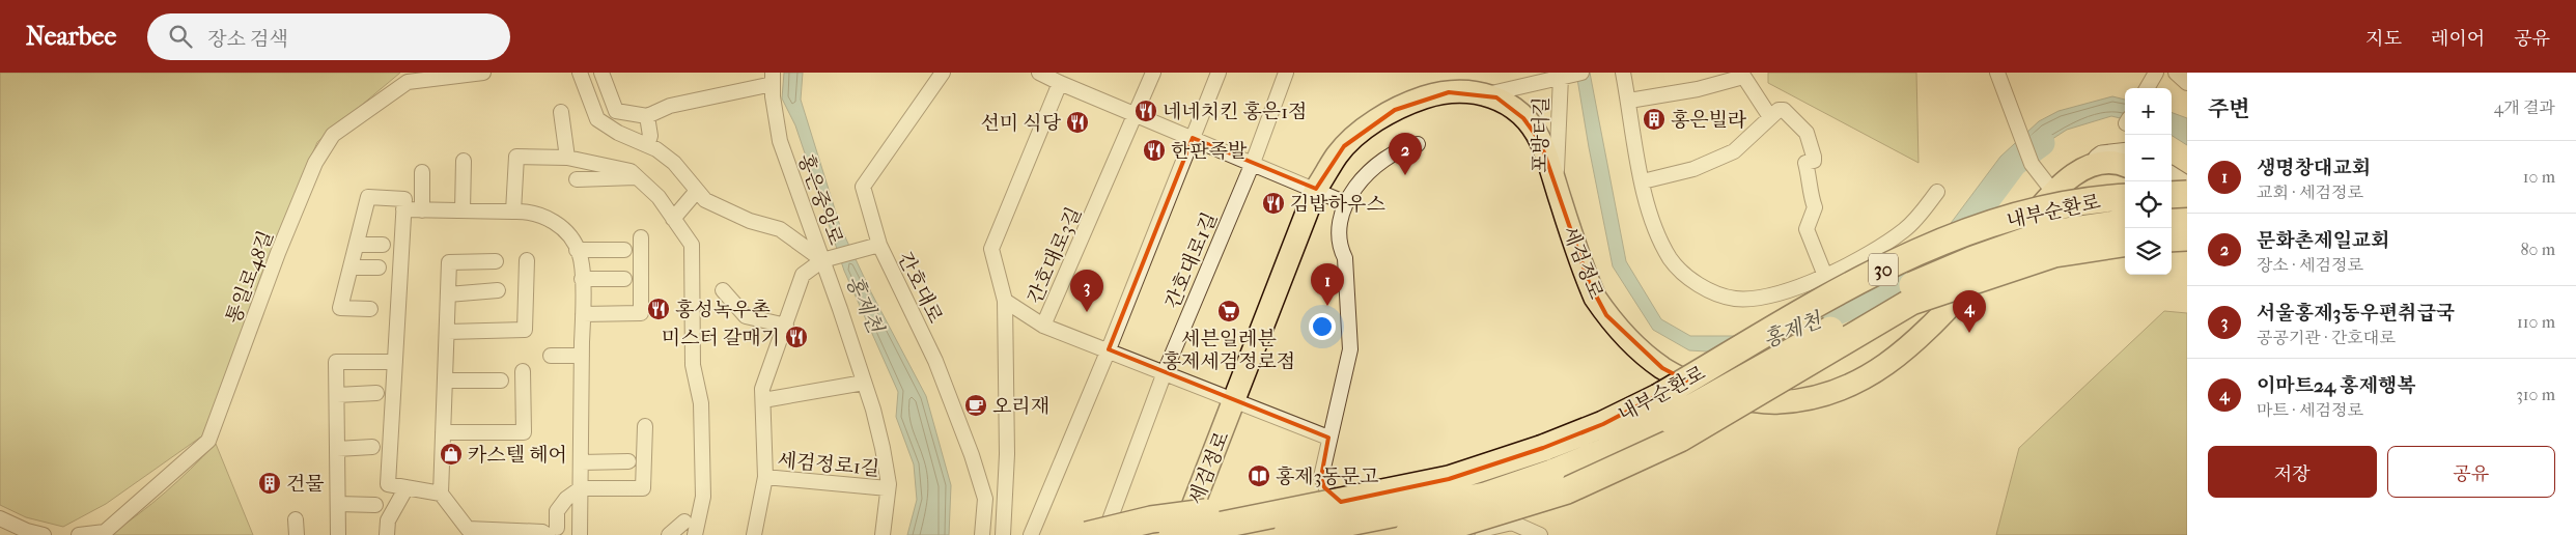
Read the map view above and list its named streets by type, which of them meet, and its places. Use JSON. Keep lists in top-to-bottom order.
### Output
{
  "streets": {
    "highway": ["내부순환로", "30"],
    "main road": ["세검정로"],
    "street": [
      "포방터길",
      "홍은중앙로",
      "간호대로3길",
      "간호대로1길",
      "통일로48길",
      "간호대로",
      "세검정로1길"
    ]
  },
  "crossings": [
    ["포방터길", "세검정로"],
    ["홍은중앙로", "세검정로1길"]
  ],
  "water": ["홍제천"],
  "places": {
    "restaurant": [
      "네네치킨 홍은1점",
      "선미 식당",
      "한판족발",
      "김밥하우스",
      "홍성녹우촌",
      "미스터 갈매기"
    ],
    "building": ["홍은빌라", "건물"],
    "supermarket": ["세븐일레븐 홍제세검정로점"],
    "cafe": ["오리재"],
    "shop": ["카스텔 헤어"],
    "library": ["홍제3동문고"]
  },
  "page": {
    "header": "Nearbee",
    "search": "장소 검색",
    "nav": ["지도", "레이어", "공유"],
    "heading": ["주변", "4개 결과"],
    "map_buttons": ["+", "−"],
    "pins": [
      "2",
      "1",
      "3",
      "4"
    ],
    "list": [
      {
        "mark": "1",
        "name": "생명창대교회",
        "note": "교회 · 세검정로",
        "value": "10 m"
      },
      {
        "mark": "2",
        "name": "문화촌제일교회",
        "note": "장소 · 세검정로",
        "value": "80 m"
      },
      {
        "mark": "3",
        "name": "서울홍제3동우편취급국",
        "note": "공공기관 · 간호대로",
        "value": "110 m"
      },
      {
        "mark": "4",
        "name": "이마트24 홍제행복",
        "note": "마트 · 세검정로",
        "value": "310 m"
      }
    ],
    "buttons": ["저장", "공유"]
  }
}
